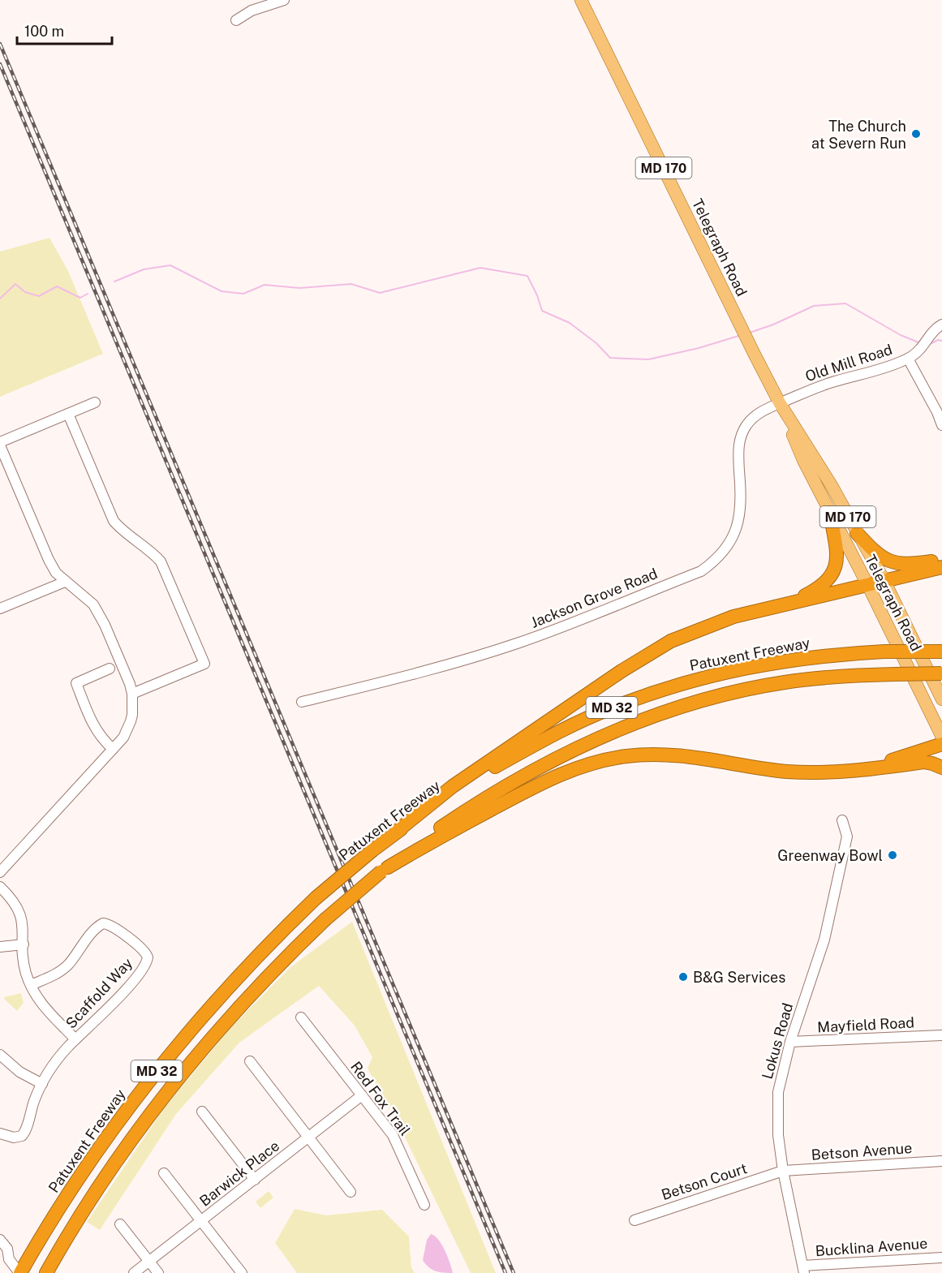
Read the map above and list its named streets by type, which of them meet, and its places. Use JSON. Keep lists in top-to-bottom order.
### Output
{
  "streets": {
    "highway": ["Patuxent Freeway", "MD 32"],
    "main road": ["MD 170", "Telegraph Road"],
    "street": [
      "Old Mill Road",
      "Jackson Grove Road",
      "Scaffold Way",
      "Mayfield Road",
      "Lokus Road",
      "Red Fox Trail",
      "Betson Avenue",
      "Barwick Place",
      "Betson Court",
      "Bucklina Avenue"
    ]
  },
  "crossings": [
    ["Telegraph Road", "Old Mill Road"],
    ["Telegraph Road", "Jackson Grove Road"],
    ["Old Mill Road", "Jackson Grove Road"],
    ["Mayfield Road", "Lokus Road"],
    ["Lokus Road", "Betson Avenue"],
    ["Lokus Road", "Betson Court"],
    ["Lokus Road", "Bucklina Avenue"],
    ["Red Fox Trail", "Barwick Place"],
    ["Betson Avenue", "Betson Court"]
  ],
  "places": ["The Church at Severn Run", "Greenway Bowl", "B&G Services"],
  "scale_bar": "100 m"
}
